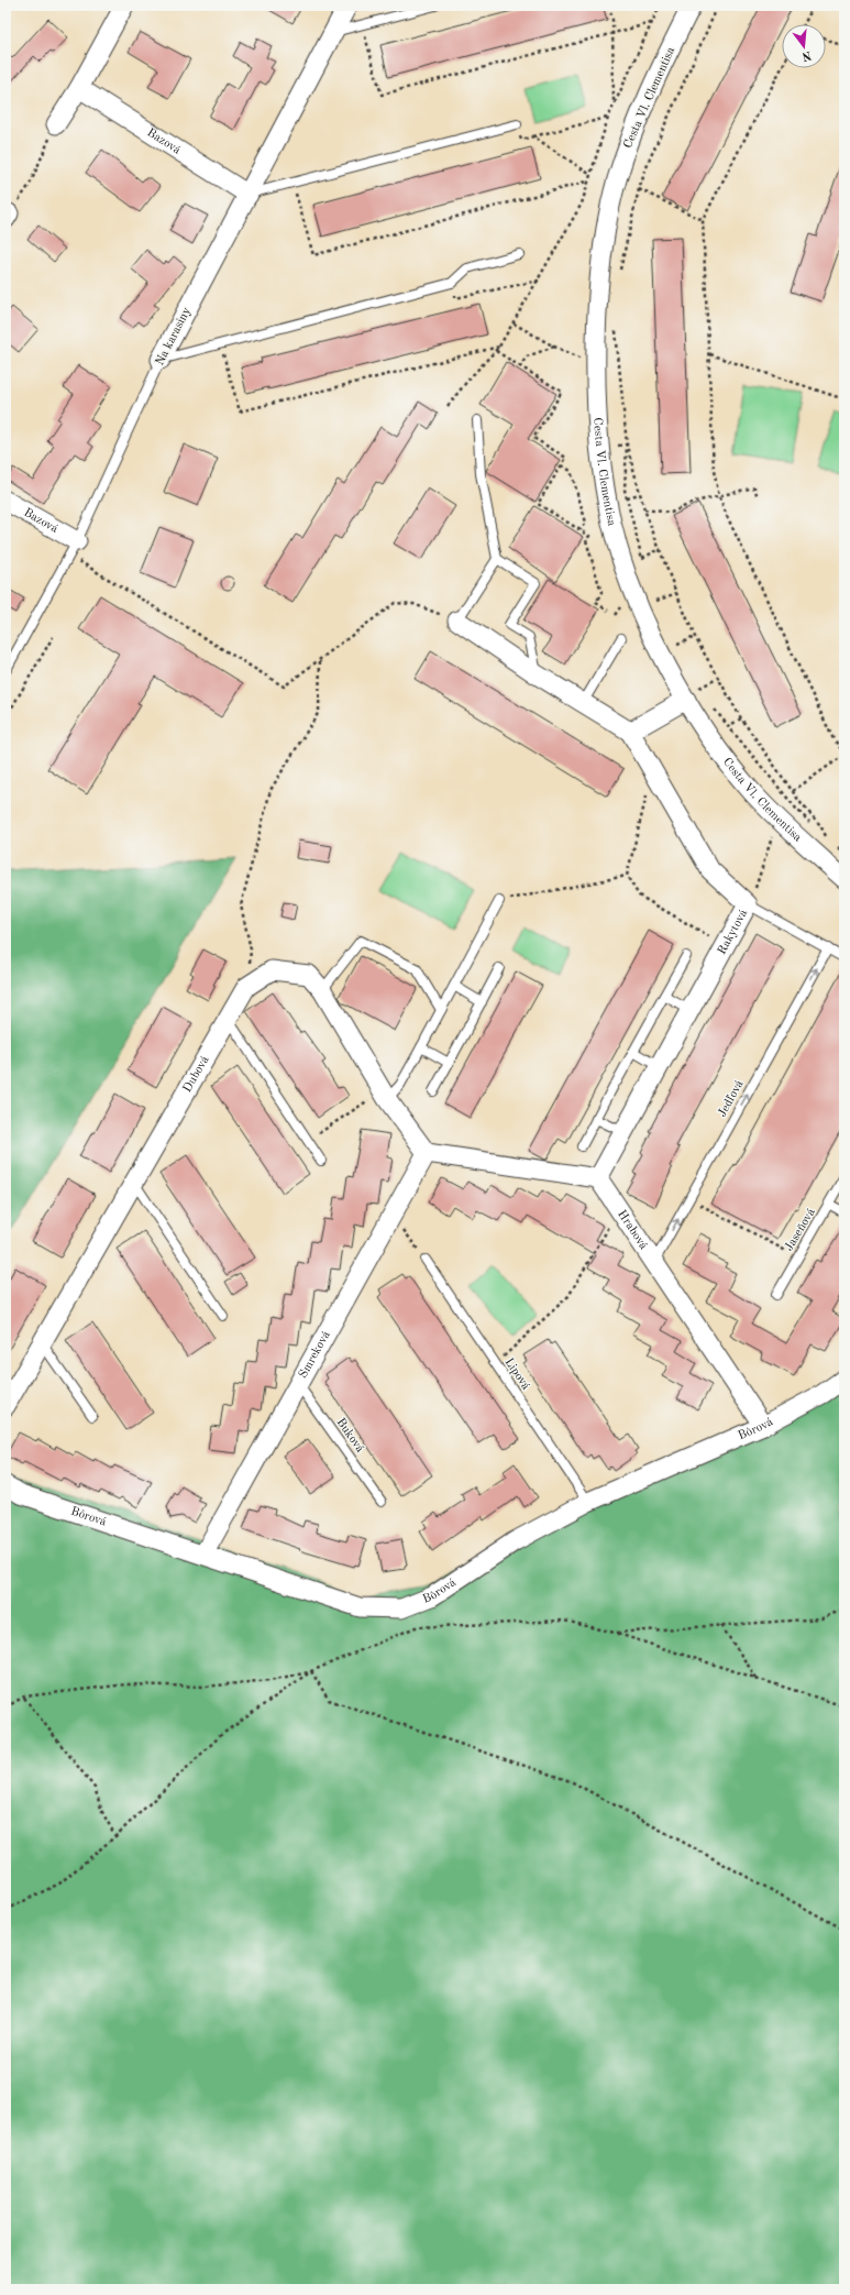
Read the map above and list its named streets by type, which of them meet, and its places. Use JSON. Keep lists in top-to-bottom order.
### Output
{
  "streets": {
    "street": [
      "Cesta Vl. Clementisa",
      "Bazová",
      "Na karasiny",
      "Rakytová",
      "Dubová",
      "Hrabová",
      "Smreková",
      "Bôrová"
    ],
    "lane": [
      "Jedľová",
      "Jaseňová",
      "Lipová",
      "Buková"
    ]
  },
  "crossings": [
    ["Bazová", "Na karasiny"],
    ["Rakytová", "Hrabová"],
    ["Dubová", "Smreková"],
    ["Jedľová", "Hrabová"],
    ["Hrabová", "Bôrová"],
    ["Smreková", "Bôrová"],
    ["Smreková", "Buková"],
    ["Lipová", "Bôrová"]
  ],
  "one_way": ["Jedľová"],
  "north": "bottom"
}
